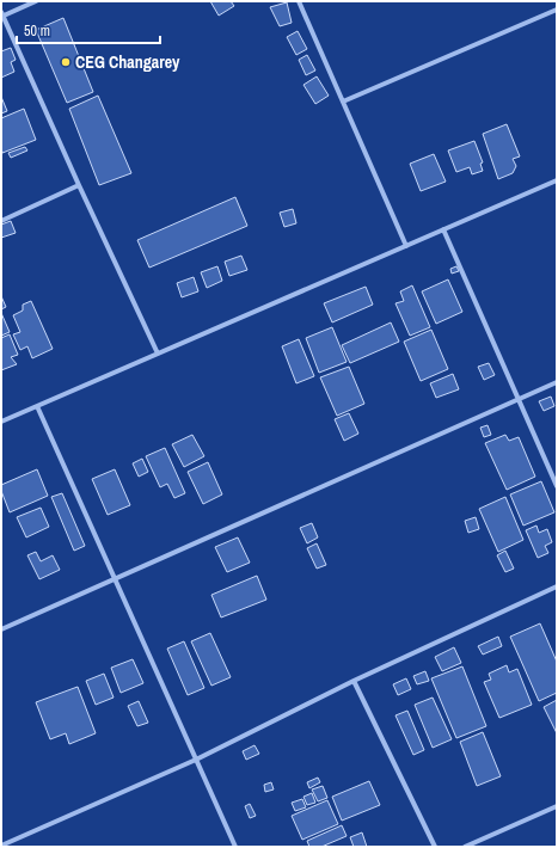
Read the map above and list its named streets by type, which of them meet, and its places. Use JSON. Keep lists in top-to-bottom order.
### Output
{
  "places": ["CEG Changarey"],
  "scale_bar": "50 m"
}
